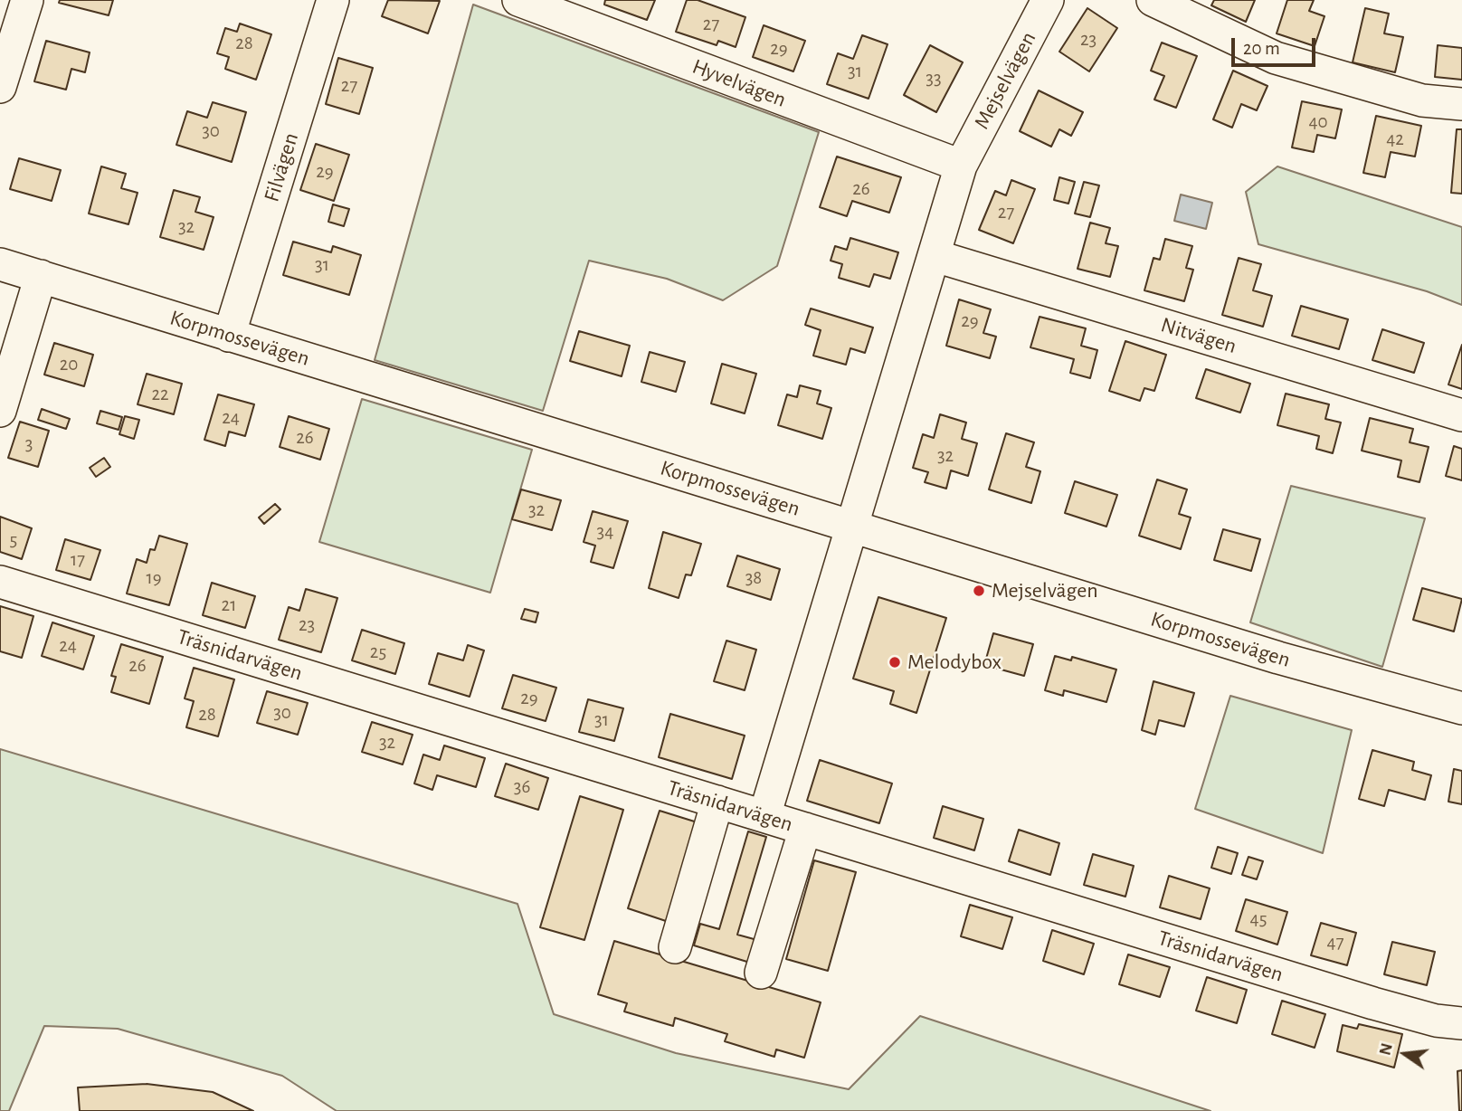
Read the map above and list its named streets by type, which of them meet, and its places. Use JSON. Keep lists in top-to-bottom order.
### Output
{
  "streets": {
    "street": [
      "Mejselvägen",
      "Hyvelvägen",
      "Filvägen",
      "Nitvägen",
      "Korpmossevägen",
      "Träsnidarvägen"
    ]
  },
  "crossings": [
    ["Mejselvägen", "Hyvelvägen"],
    ["Mejselvägen", "Nitvägen"],
    ["Mejselvägen", "Korpmossevägen"],
    ["Mejselvägen", "Träsnidarvägen"],
    ["Filvägen", "Korpmossevägen"]
  ],
  "places": ["Mejselvägen", "Melodybox"],
  "house_numbers": [
    "27",
    "23",
    "28",
    "29",
    "31",
    "33",
    "27",
    "40",
    "30",
    "42",
    "29",
    "26",
    "27",
    "32",
    "31",
    "29",
    "20",
    "22",
    "24",
    "26",
    "3",
    "32",
    "32",
    "34",
    "5",
    "17",
    "19",
    "38",
    "21",
    "23",
    "24",
    "25",
    "26",
    "29",
    "30",
    "28",
    "31",
    "32",
    "36",
    "45",
    "47"
  ],
  "scale_bar": "20 m",
  "north": "left"
}
